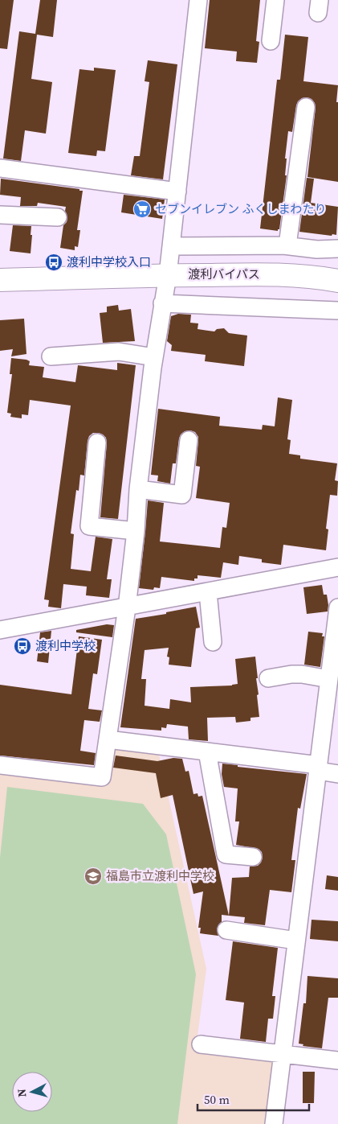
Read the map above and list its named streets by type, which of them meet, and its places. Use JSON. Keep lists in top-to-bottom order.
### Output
{
  "streets": {
    "highway": ["渡利バイパス"]
  },
  "places": {
    "supermarket": ["セブンイレブン ふくしまわたり"],
    "bus stop": ["渡利中学校入口", "渡利中学校"],
    "school or university": ["福島市立渡利中学校"]
  },
  "scale_bar": "50 m",
  "north": "left"
}
